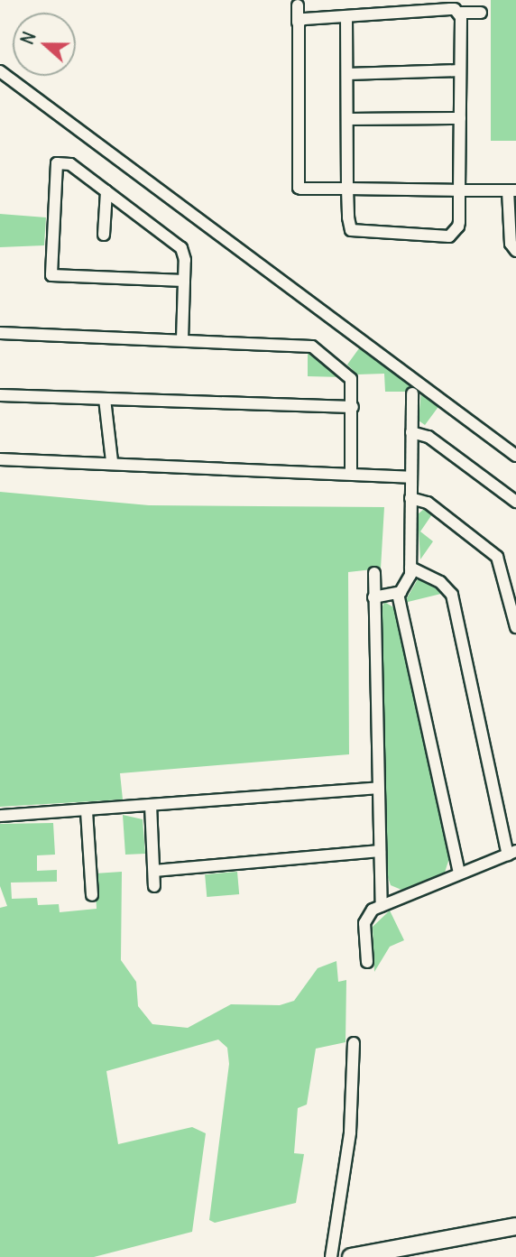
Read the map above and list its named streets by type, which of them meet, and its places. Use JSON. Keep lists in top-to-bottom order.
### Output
{
  "north": "left"
}
